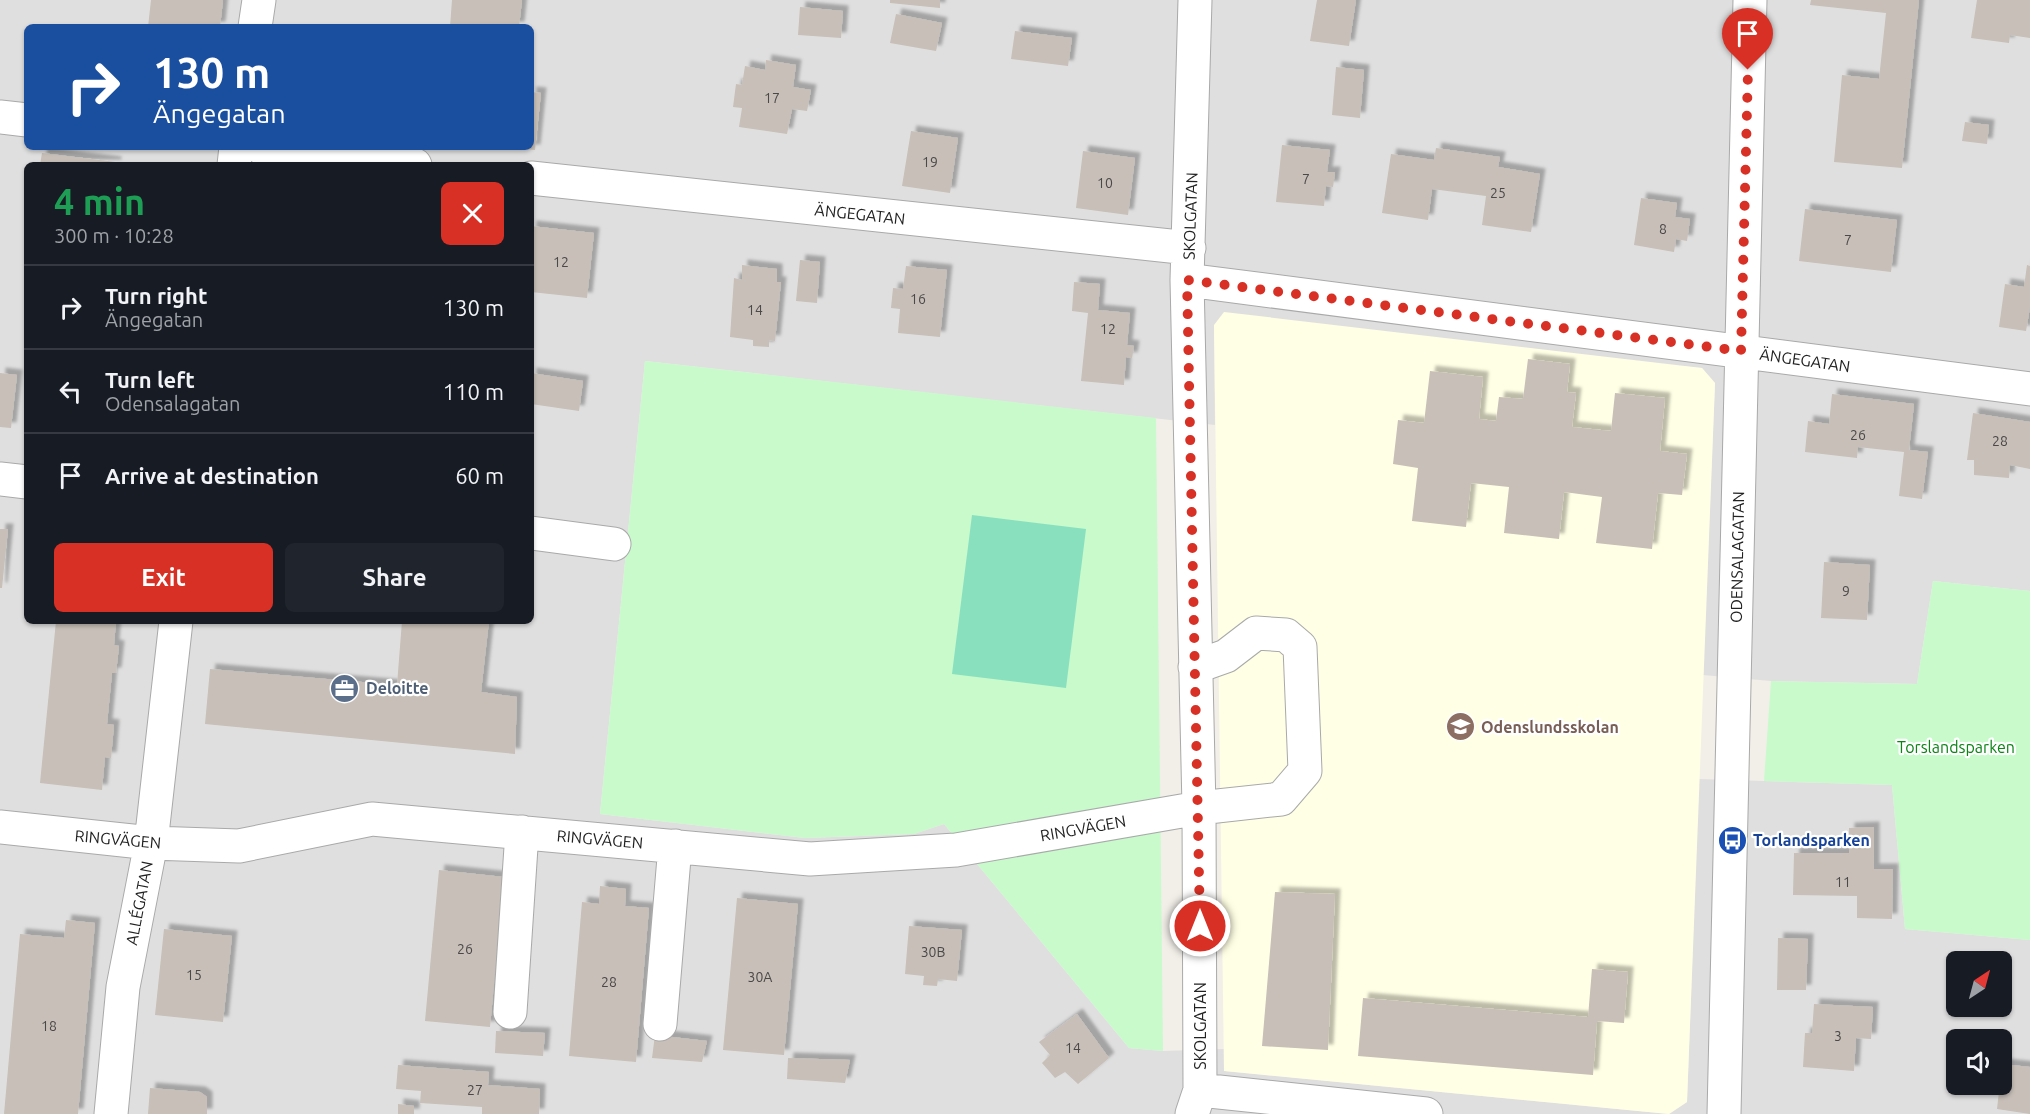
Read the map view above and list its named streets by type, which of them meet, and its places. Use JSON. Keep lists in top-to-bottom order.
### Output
{
  "streets": {
    "street": [
      "ÄNGEGATAN",
      "SKOLGATAN",
      "ODENSALAGATAN",
      "RINGVÄGEN",
      "ALLÉGATAN"
    ]
  },
  "crossings": [
    ["ÄNGEGATAN", "SKOLGATAN"],
    ["ÄNGEGATAN", "ODENSALAGATAN"],
    ["SKOLGATAN", "RINGVÄGEN"],
    ["RINGVÄGEN", "ALLÉGATAN"]
  ],
  "parks": ["Torslandsparken"],
  "places": {
    "office": ["Deloitte"],
    "school or university": ["Odenslundsskolan"],
    "bus stop": ["Torlandsparken"]
  },
  "house_numbers": [
    "17",
    "19",
    "7",
    "10",
    "25",
    "8",
    "7",
    "12",
    "16",
    "14",
    "12",
    "26",
    "28",
    "9",
    "11",
    "26",
    "30B",
    "15",
    "30A",
    "28",
    "18",
    "3",
    "14",
    "27"
  ],
  "north": "top right",
  "page": {
    "turn": ["130 m", "Ängegatan"],
    "heading": ["4 min", "300 m · 10:28"],
    "list": [
      {
        "name": "Turn right",
        "note": "Ängegatan",
        "value": "130 m"
      },
      {
        "name": "Turn left",
        "note": "Odensalagatan",
        "value": "110 m"
      },
      {
        "name": "Arrive at destination",
        "value": "60 m"
      }
    ],
    "buttons": ["Exit", "Share"]
  }
}
